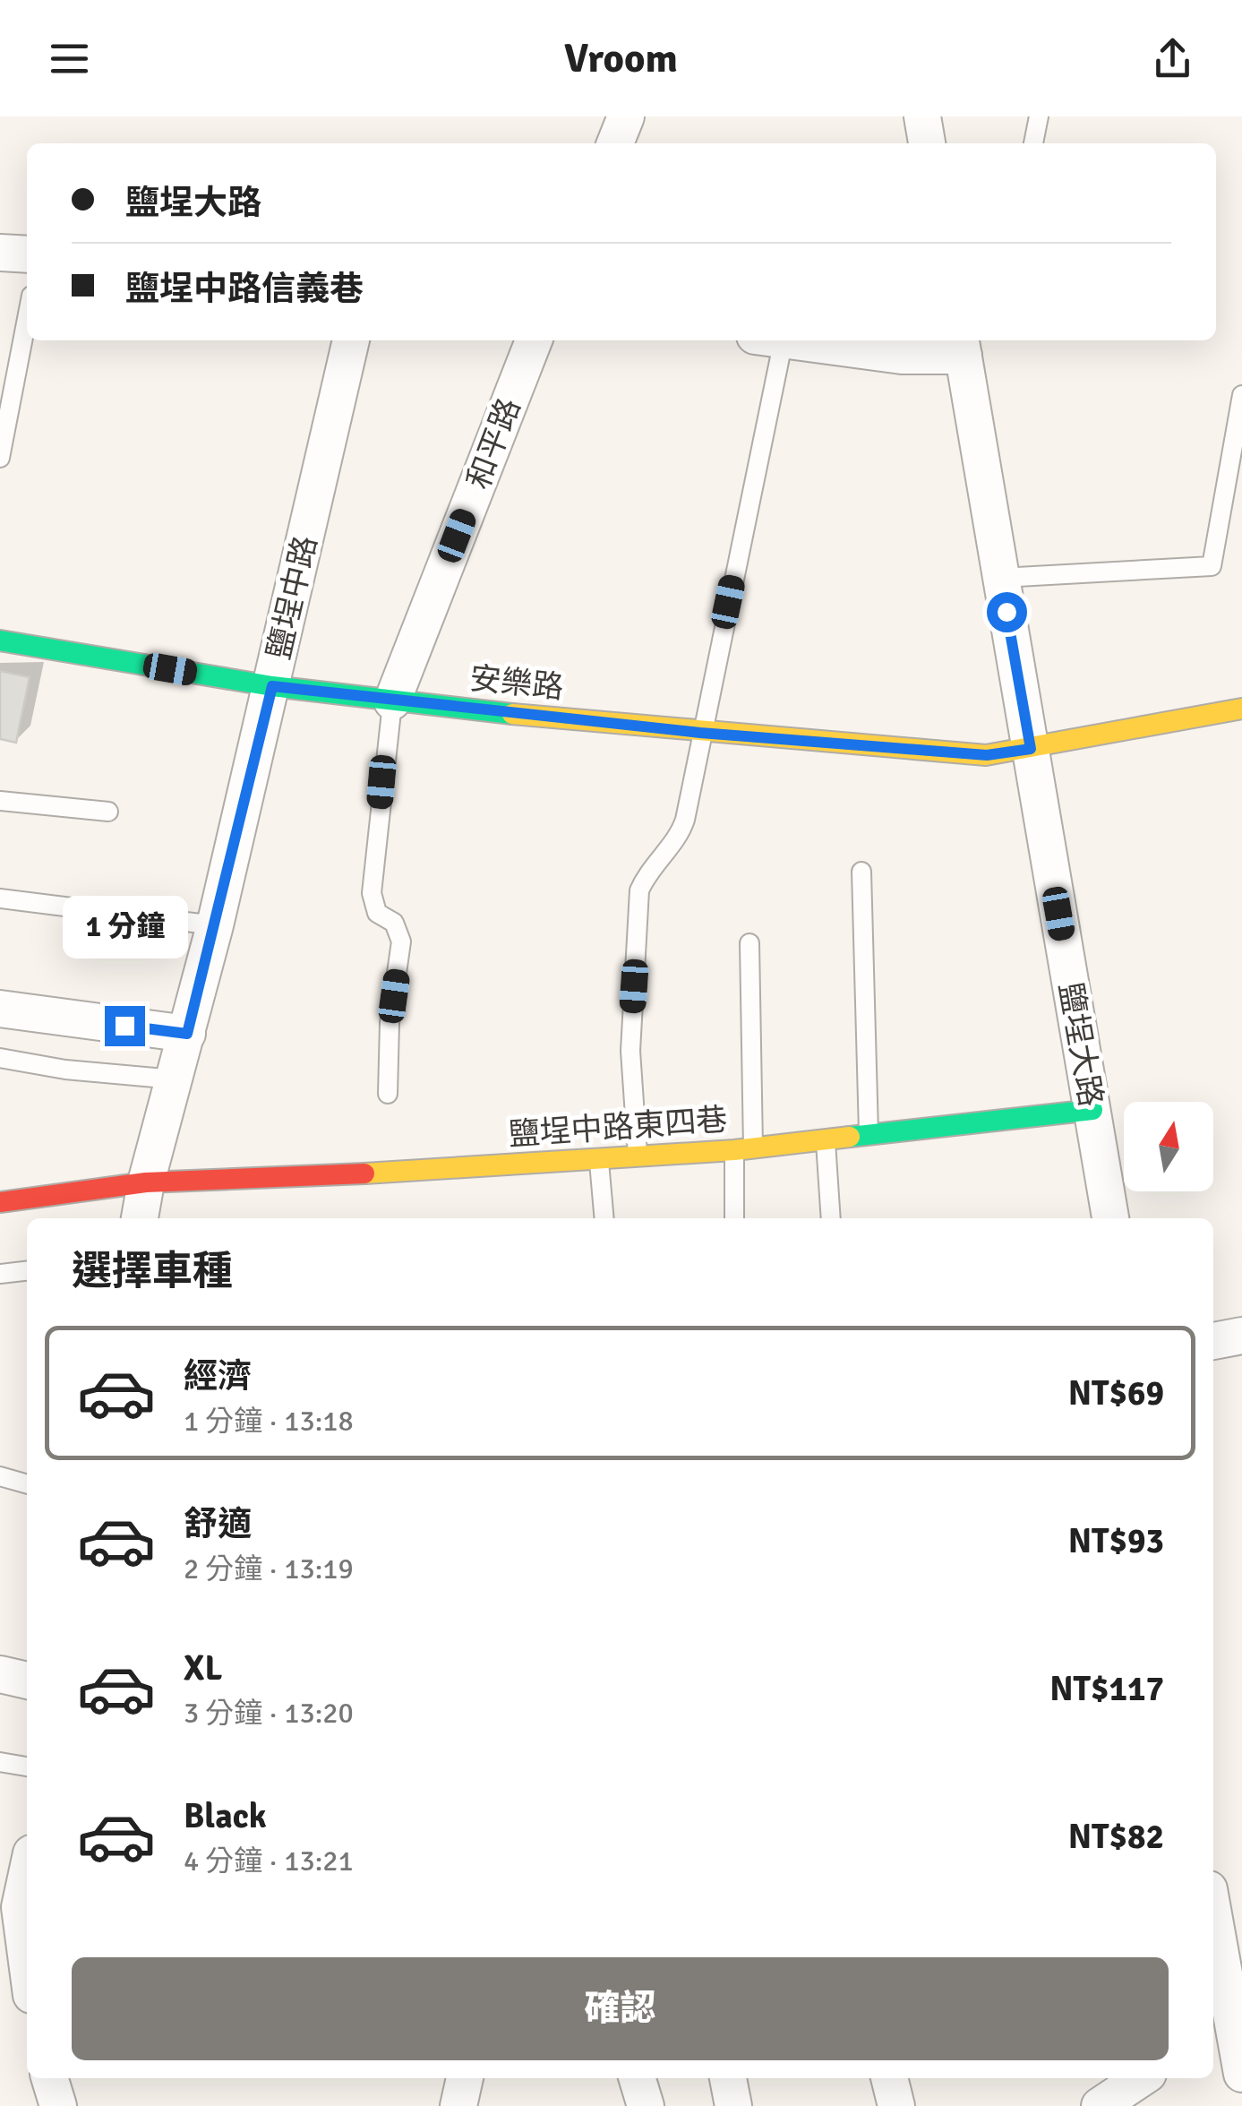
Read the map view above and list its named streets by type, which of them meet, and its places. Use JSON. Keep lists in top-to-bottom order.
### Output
{
  "streets": {
    "street": [
      "和平路",
      "鹽埕中路",
      "安樂路",
      "鹽埕大路",
      "鹽埕中路東四巷"
    ]
  },
  "crossings": [
    ["和平路", "安樂路"],
    ["鹽埕中路", "安樂路"],
    ["鹽埕中路", "鹽埕中路東四巷"],
    ["安樂路", "鹽埕大路"],
    ["鹽埕大路", "鹽埕中路東四巷"]
  ],
  "north": "top",
  "page": {
    "header": "Vroom",
    "banner": ["鹽埕大路", "鹽埕中路信義巷"],
    "bubble": "1 分鐘",
    "heading": "選擇車種",
    "list": [
      {
        "name": "經濟",
        "note": "1 分鐘 · 13:18",
        "value": "NT$69"
      },
      {
        "name": "舒適",
        "note": "2 分鐘 · 13:19",
        "value": "NT$93"
      },
      {
        "name": "XL",
        "note": "3 分鐘 · 13:20",
        "value": "NT$117"
      },
      {
        "name": "Black",
        "note": "4 分鐘 · 13:21",
        "value": "NT$82"
      }
    ],
    "buttons": "確認"
  }
}
